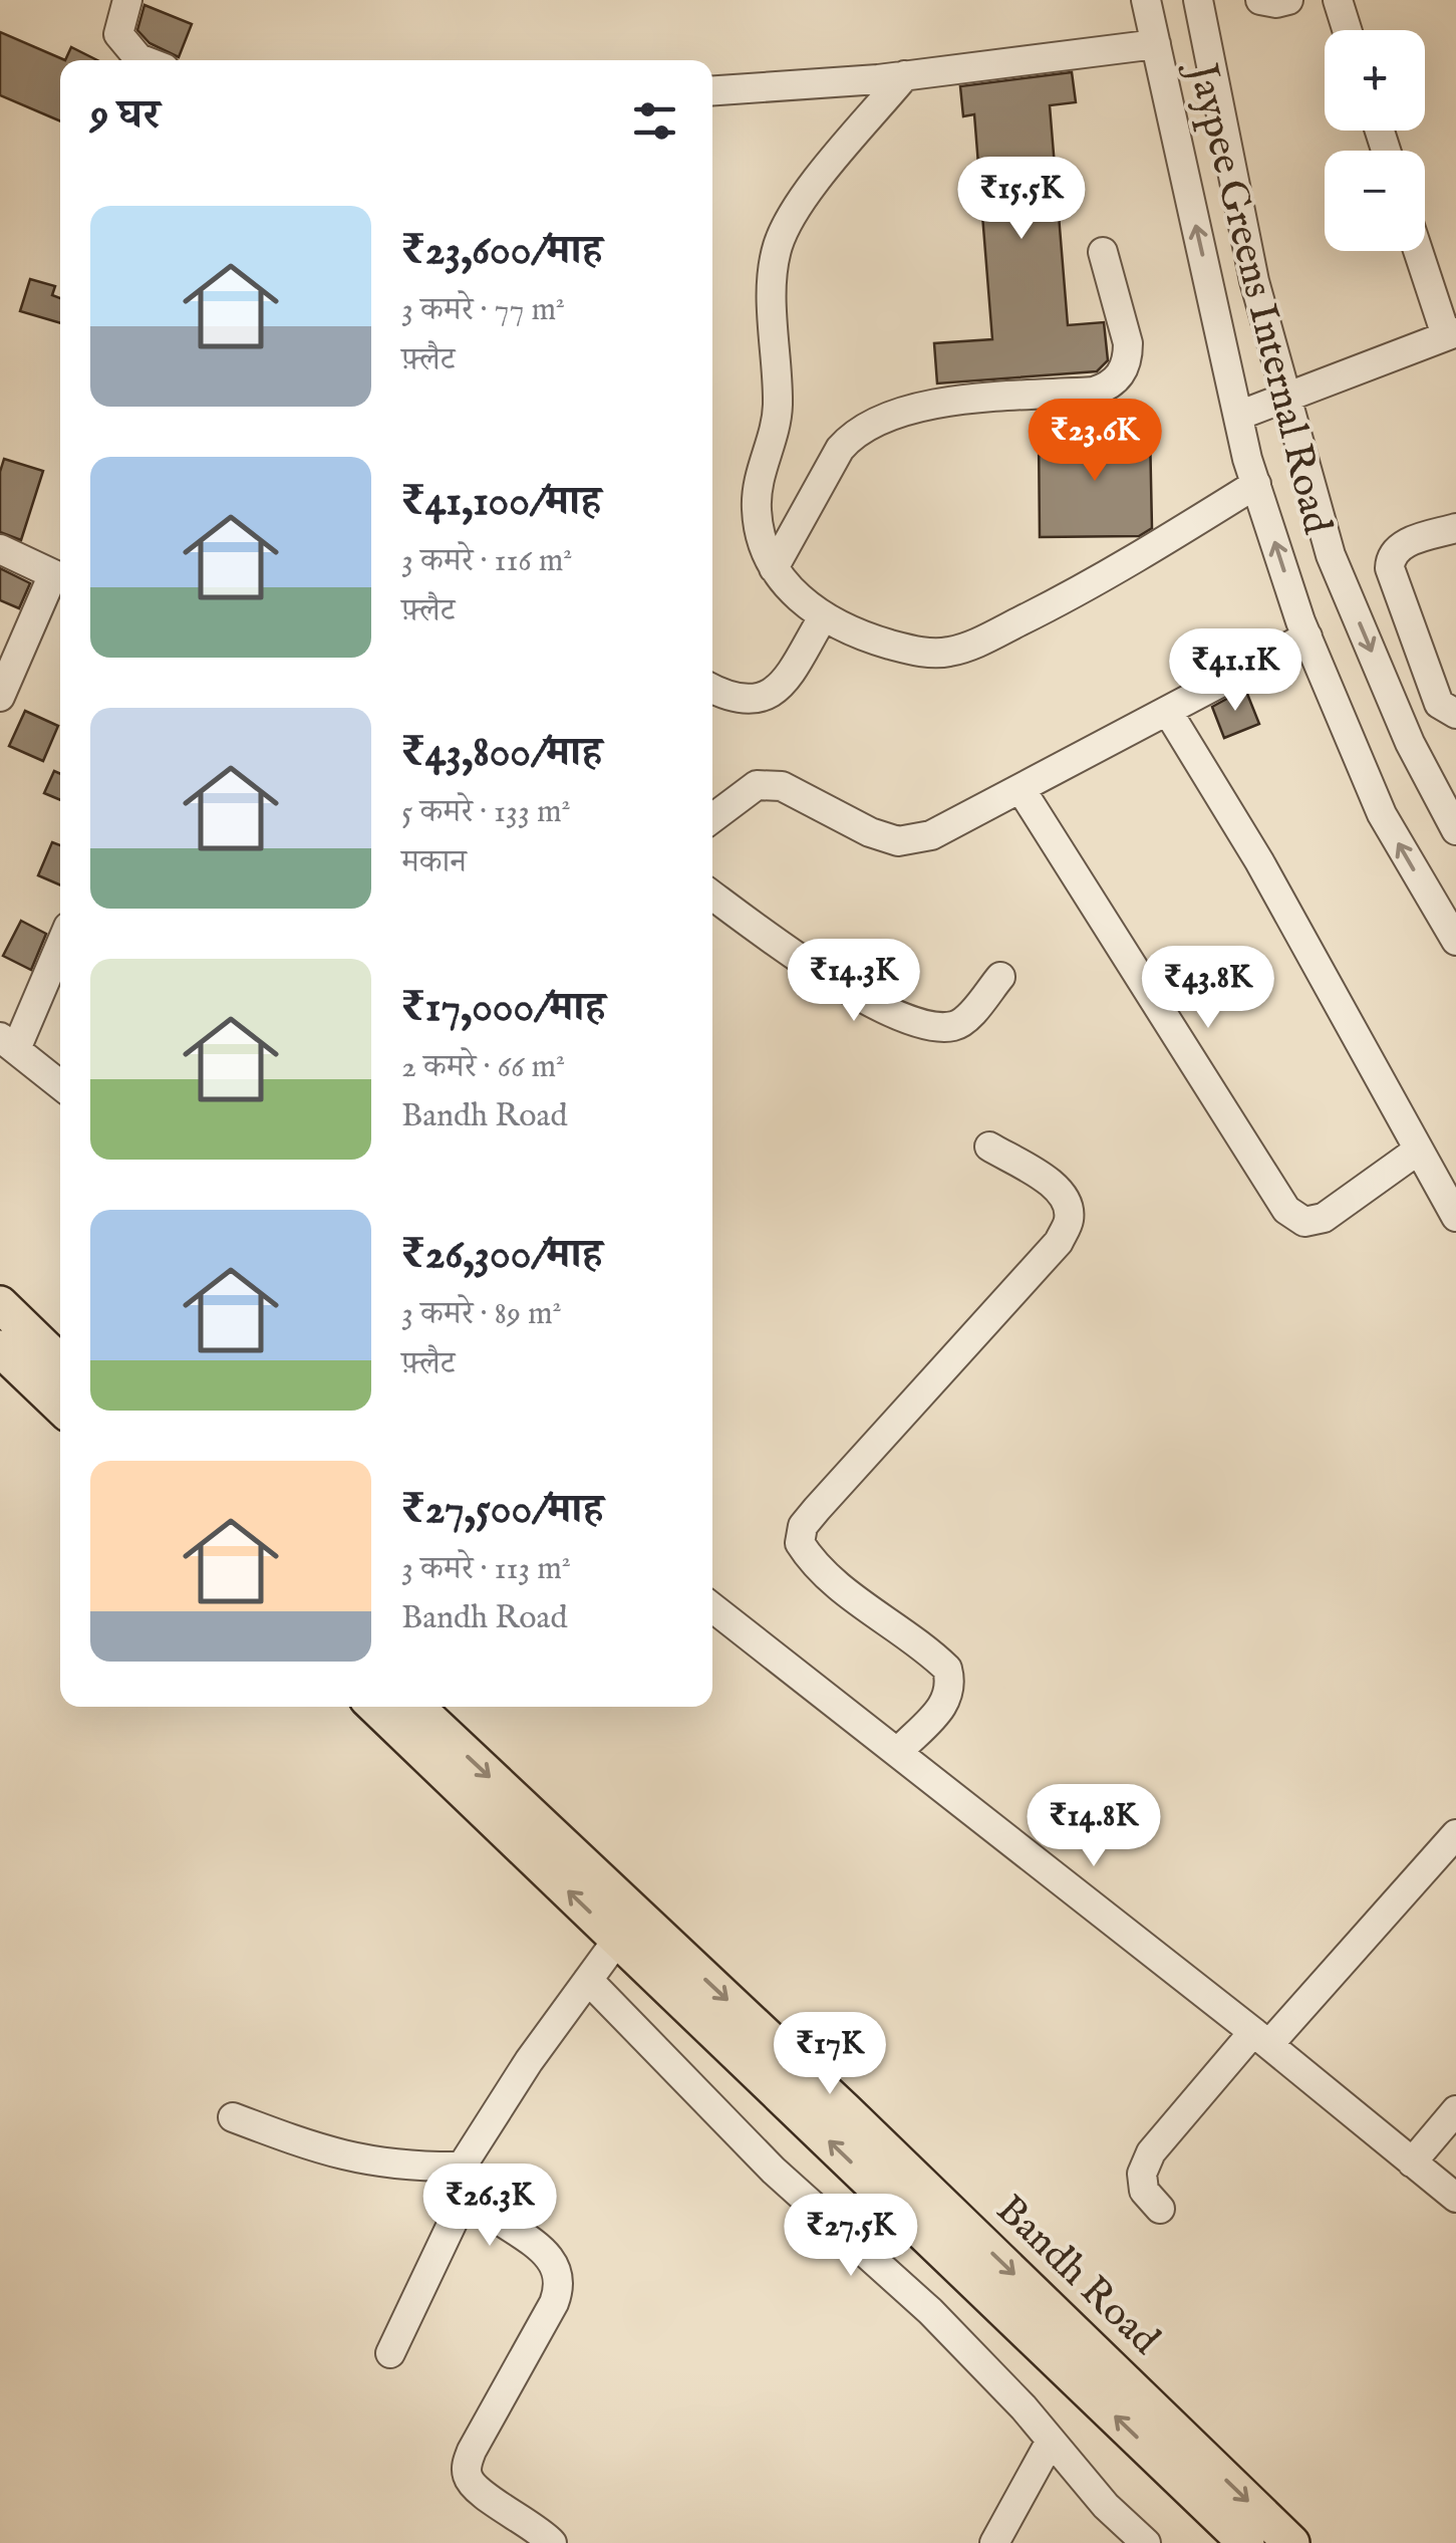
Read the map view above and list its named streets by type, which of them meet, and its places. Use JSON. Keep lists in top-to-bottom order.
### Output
{
  "streets": {
    "main road": ["Bandh Road"],
    "street": ["Jaypee Greens Internal Road"]
  },
  "page": {
    "map_buttons": ["+", "−"],
    "heading": "9 घर",
    "price": [
      "₹15.5K",
      "₹23.6K",
      "₹41.1K",
      "₹14.3K",
      "₹43.8K",
      "₹14.8K",
      "₹17K",
      "₹26.3K",
      "₹27.5K"
    ],
    "list": [
      {
        "name": "₹23,600/माह",
        "note": "3 कमरे · 77 m² · फ़्लैट"
      },
      {
        "name": "₹41,100/माह",
        "note": "3 कमरे · 116 m² · फ़्लैट"
      },
      {
        "name": "₹43,800/माह",
        "note": "5 कमरे · 133 m² · मकान"
      },
      {
        "name": "₹17,000/माह",
        "note": "2 कमरे · 66 m² · Bandh Road"
      },
      {
        "name": "₹26,300/माह",
        "note": "3 कमरे · 89 m² · फ़्लैट"
      },
      {
        "name": "₹27,500/माह",
        "note": "3 कमरे · 113 m² · Bandh Road"
      }
    ]
  }
}
